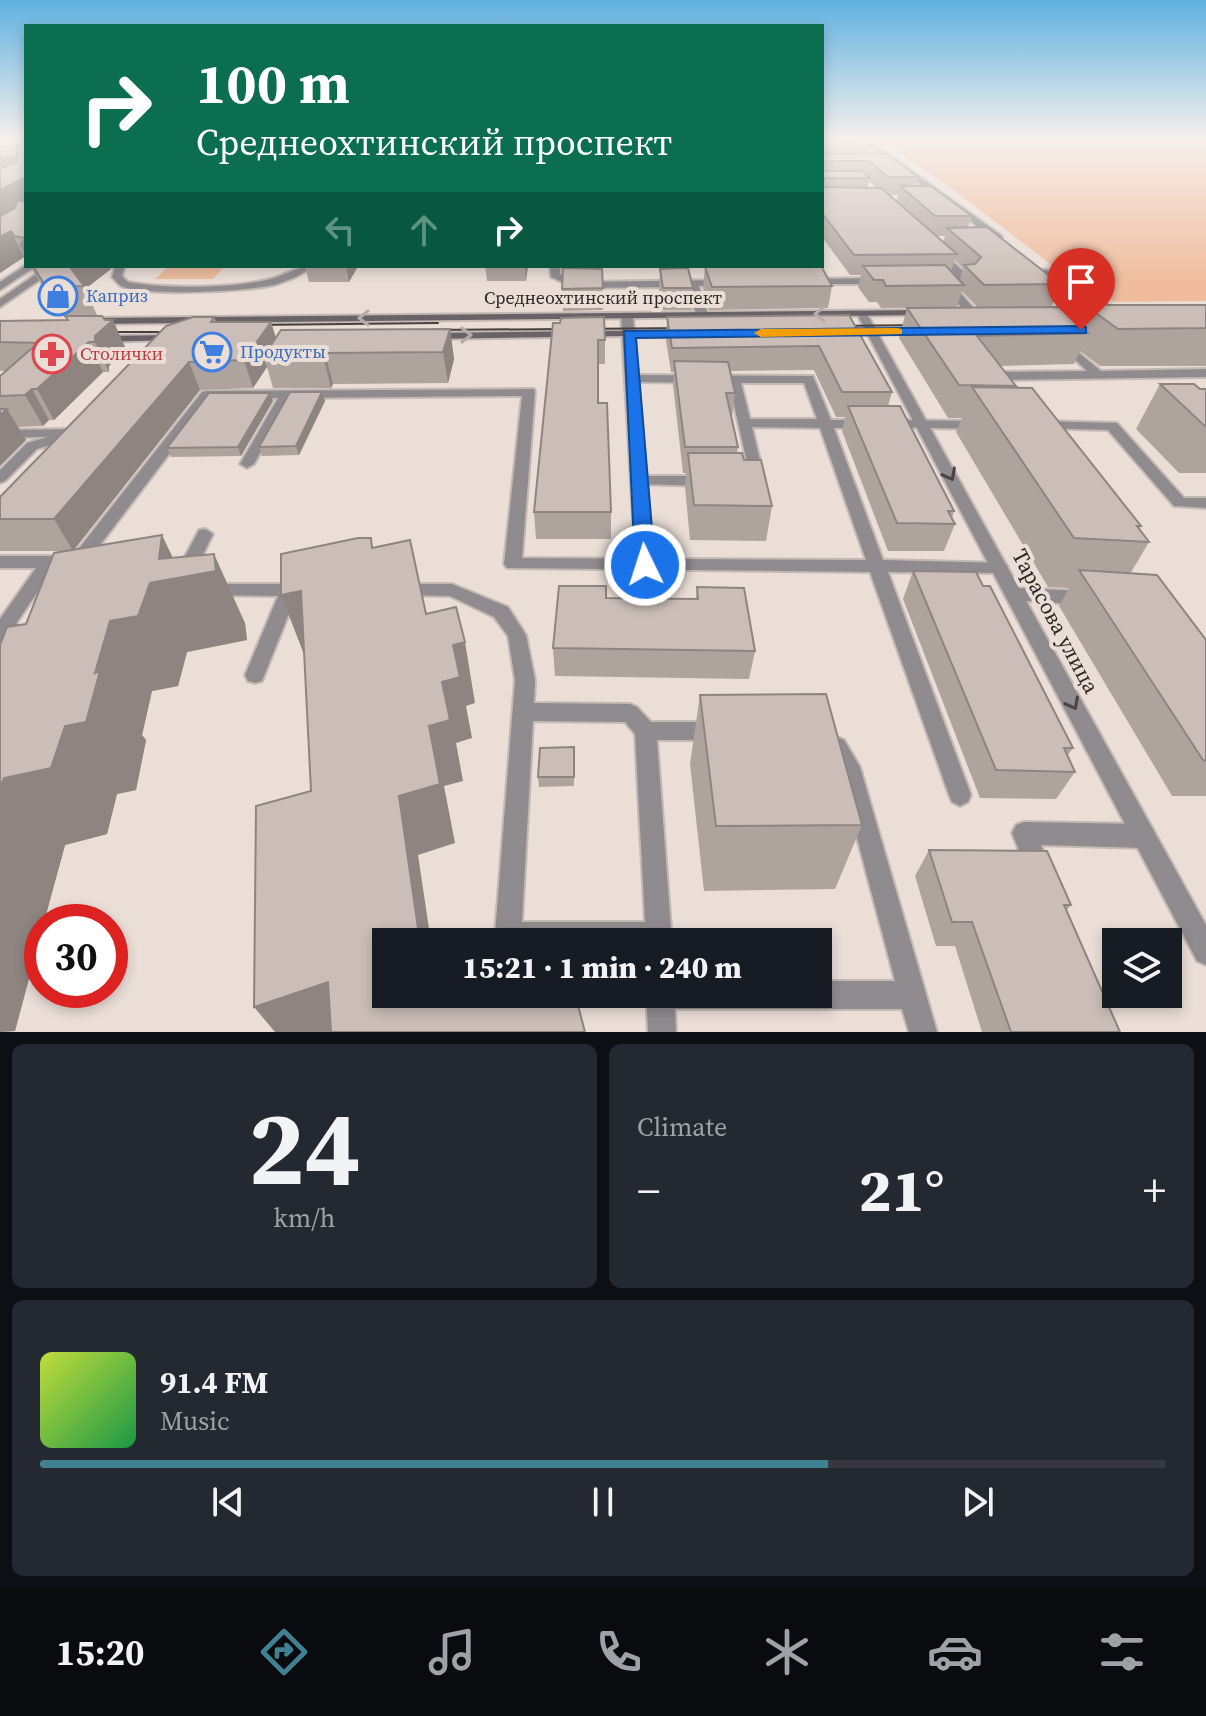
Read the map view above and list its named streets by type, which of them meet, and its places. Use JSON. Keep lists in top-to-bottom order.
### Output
{
  "streets": {
    "main road": ["Среднеохтинский проспект"],
    "street": ["Тарасова улица"]
  },
  "crossings": [
    ["Среднеохтинский проспект", "Тарасова улица"]
  ],
  "places": {
    "shop": ["Каприз"],
    "supermarket": ["Продукты"],
    "pharmacy": ["Столички"]
  },
  "page": {
    "turn": ["100 m", "Среднеохтинский проспект"],
    "limit": "30",
    "trip": "15:21 · 1 min · 240 m",
    "tile": [
      ["24", "km/h"],
      "Climate"
    ],
    "heat": ["−", "21°", "+"],
    "song": ["91.4 FM", "Music"],
    "tabs": "15:20"
  }
}
